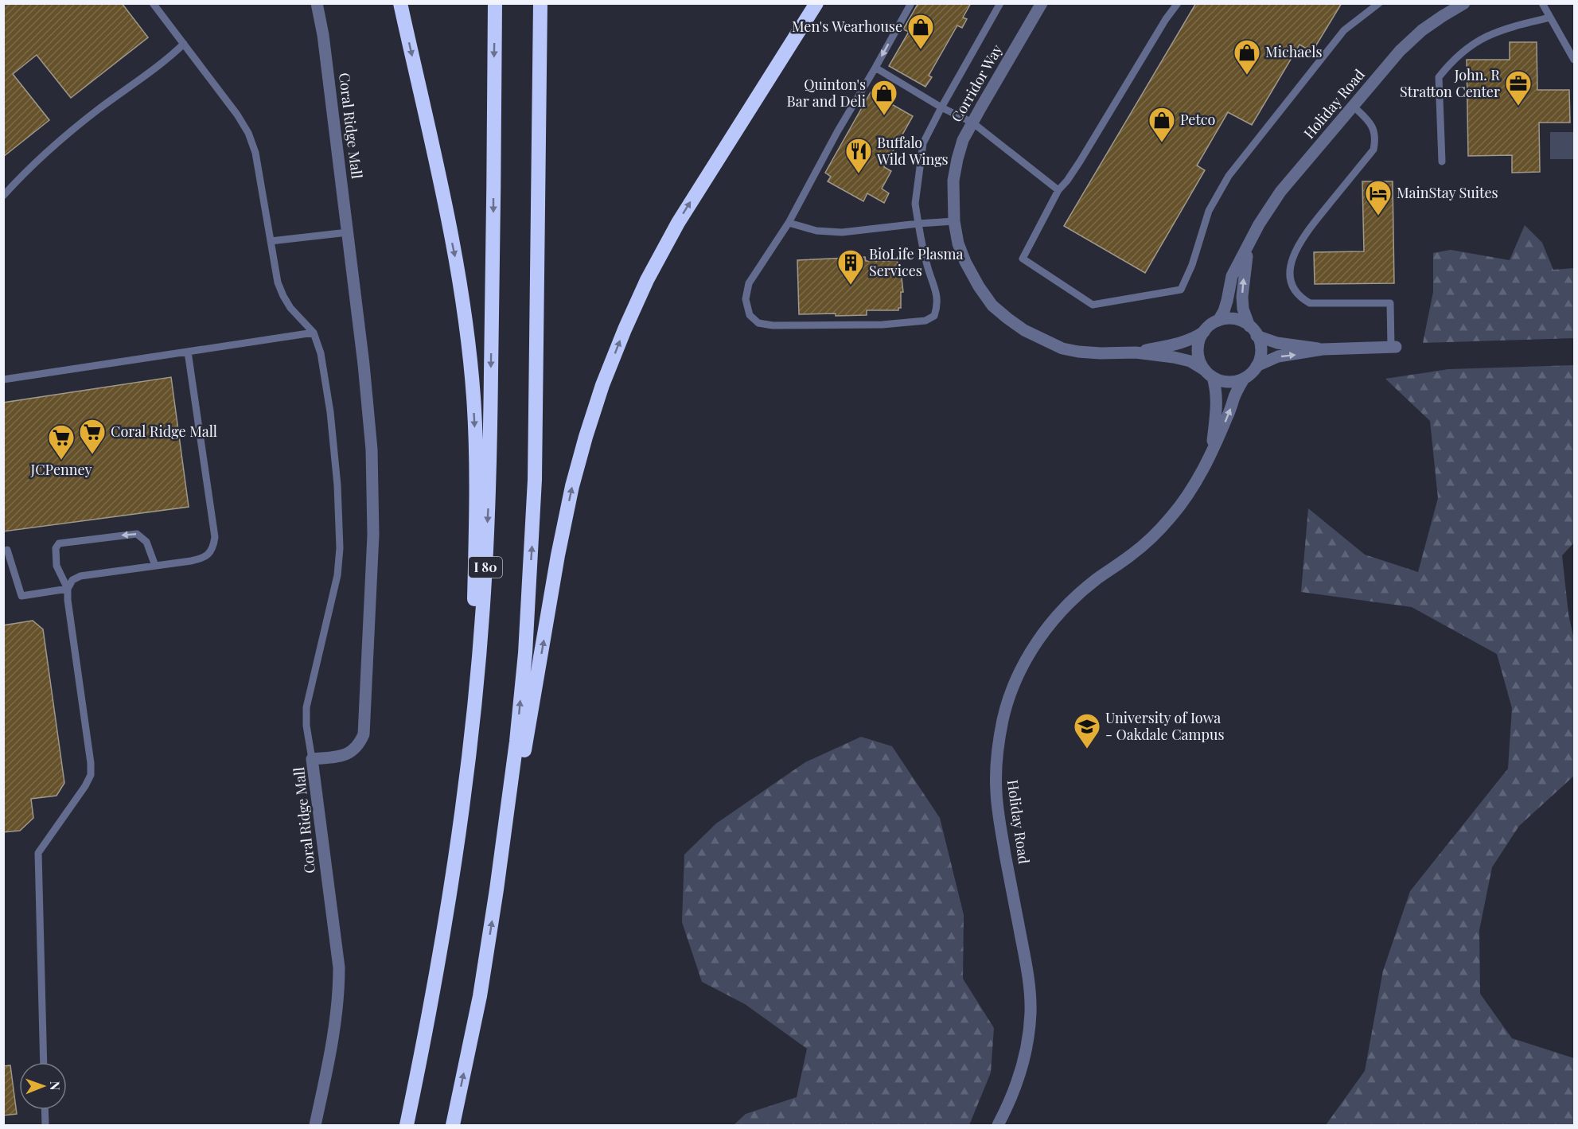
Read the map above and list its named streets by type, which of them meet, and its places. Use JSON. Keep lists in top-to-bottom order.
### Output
{
  "streets": {
    "highway": ["I 80"],
    "street": ["Corridor Way", "Holiday Road", "Coral Ridge Mall"]
  },
  "crossings": [
    ["Corridor Way", "Holiday Road"]
  ],
  "places": {
    "shop": [
      "Men's Wearhouse",
      "Michaels",
      "Quinton's Bar and Deli",
      "Petco"
    ],
    "office": ["John. R Stratton Center"],
    "restaurant": ["Buffalo Wild Wings"],
    "hotel": ["MainStay Suites"],
    "building": ["BioLife Plasma Services"],
    "supermarket": ["Coral Ridge Mall", "JCPenney"],
    "school or university": ["University of Iowa - Oakdale Campus"]
  },
  "north": "right"
}
